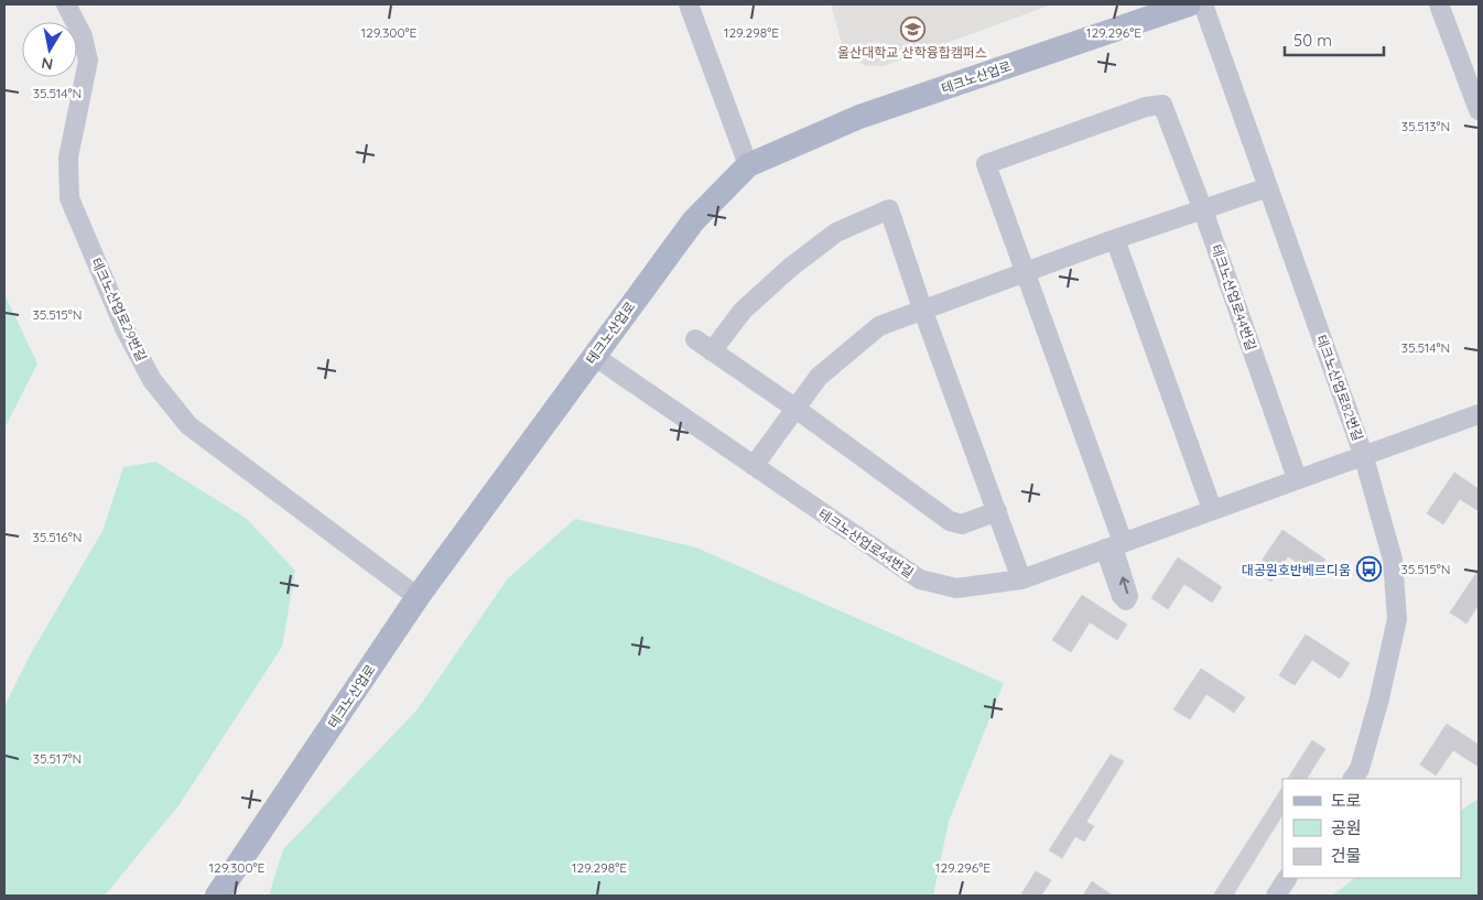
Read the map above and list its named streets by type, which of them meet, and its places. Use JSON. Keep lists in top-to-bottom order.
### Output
{
  "streets": {
    "main road": ["테크노산업로"],
    "street": ["테크노산업로44번길", "테크노산업로29번길", "테크노산업로82번길"]
  },
  "crossings": [
    ["테크노산업로", "테크노산업로44번길"],
    ["테크노산업로", "테크노산업로29번길"],
    ["테크노산업로44번길", "테크노산업로82번길"]
  ],
  "places": {
    "school or university": ["울산대학교 산학융합캠퍼스"],
    "bus stop": ["대공원호반베르디움"]
  },
  "legend": ["도로", "공원", "건물"],
  "scale_bar": "50 m",
  "north": "bottom",
  "coordinates": [
    "129.300°E",
    "129.296°E",
    "129.298°E",
    "35.514°N",
    "35.513°N",
    "35.515°N",
    "35.516°N",
    "35.517°N"
  ]
}
